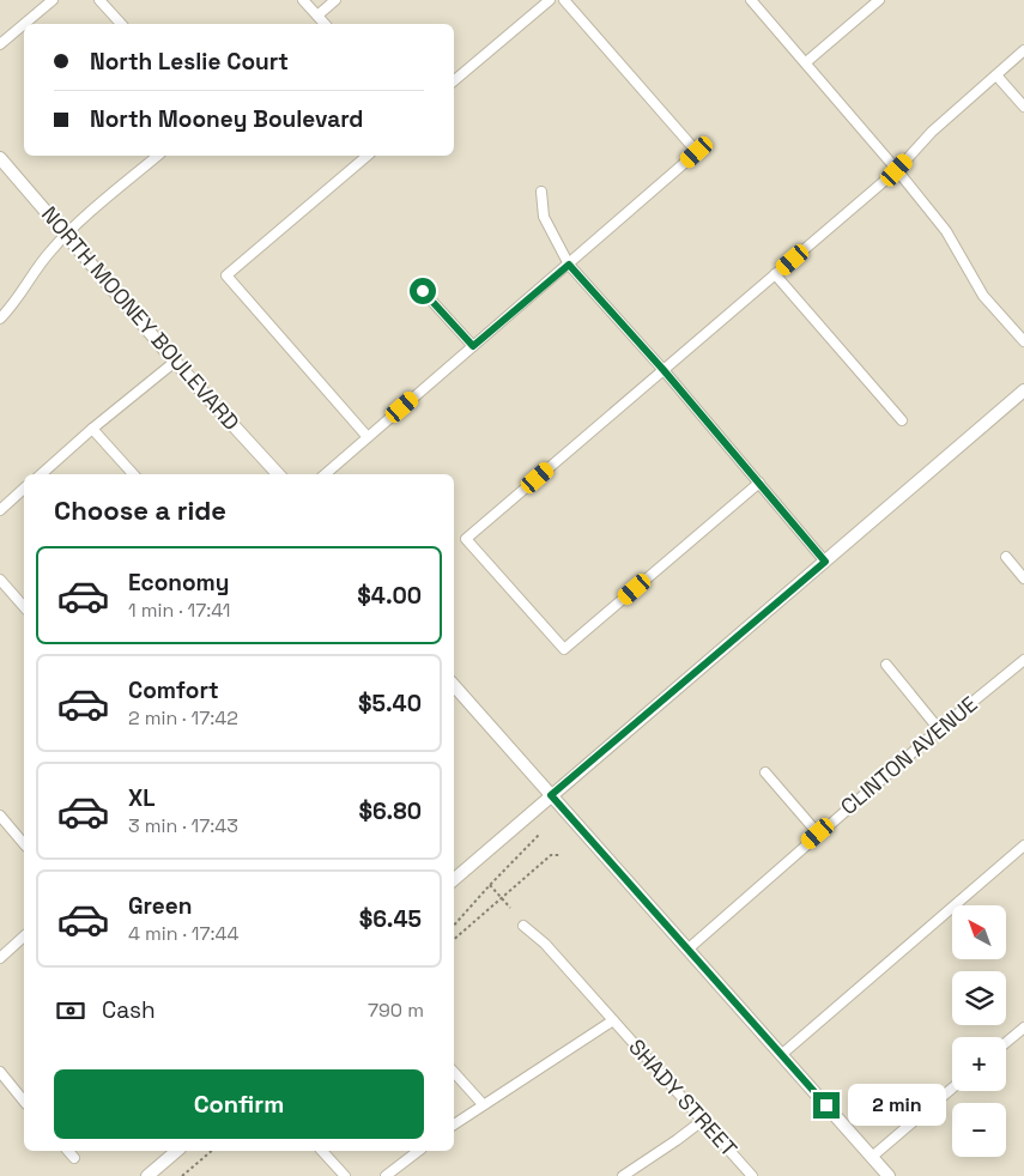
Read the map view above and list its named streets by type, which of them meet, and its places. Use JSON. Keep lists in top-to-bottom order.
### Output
{
  "streets": {
    "street": ["NORTH MOONEY BOULEVARD", "CLINTON AVENUE", "SHADY STREET"]
  },
  "north": "top left",
  "page": {
    "banner": ["North Leslie Court", "North Mooney Boulevard"],
    "heading": "Choose a ride",
    "list": [
      {
        "name": "Economy",
        "note": "1 min · 17:41",
        "value": "$4.00"
      },
      {
        "name": "Comfort",
        "note": "2 min · 17:42",
        "value": "$5.40"
      },
      {
        "name": "XL",
        "note": "3 min · 17:43",
        "value": "$6.80"
      },
      {
        "name": "Green",
        "note": "4 min · 17:44",
        "value": "$6.45"
      }
    ],
    "map_buttons": ["+", "−"],
    "pay": ["Cash", "790 m"],
    "buttons": "Confirm",
    "bubble": "2 min"
  }
}
